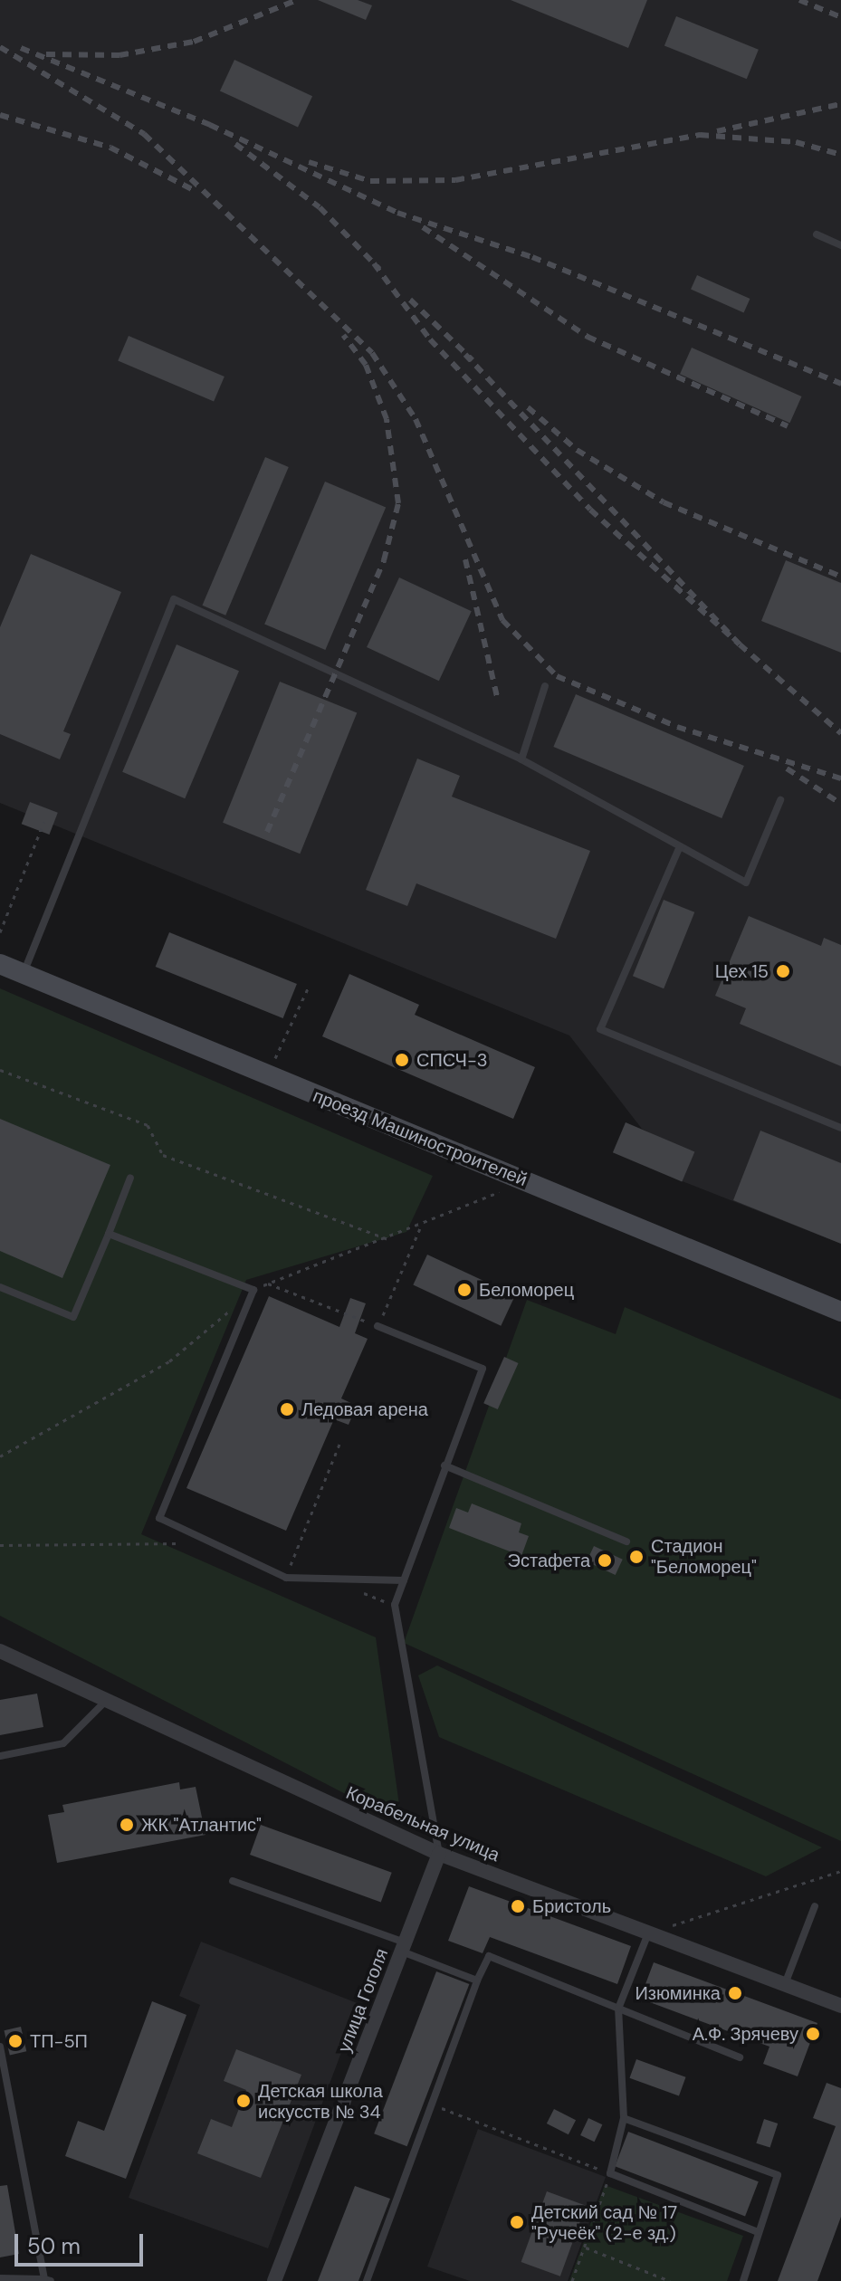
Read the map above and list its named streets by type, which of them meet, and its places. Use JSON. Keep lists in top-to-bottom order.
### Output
{
  "streets": {
    "street": ["проезд Машиностроителей", "Корабельная улица", "улица Гоголя"]
  },
  "crossings": [
    ["Корабельная улица", "улица Гоголя"]
  ],
  "places": [
    "Цех 15",
    "СПСЧ-3",
    "Беломорец",
    "Ледовая арена",
    "Стадион \"Беломорец\"",
    "Эстафета",
    "ЖК \"Атлантис\"",
    "Бристоль",
    "Изюминка",
    "А.Ф. Зрячеву",
    "ТП-5П",
    "Детская школа искусств № 34",
    "Детский сад № 17 \"Ручеёк\" (2-е зд.)"
  ],
  "scale_bar": "50 m"
}
